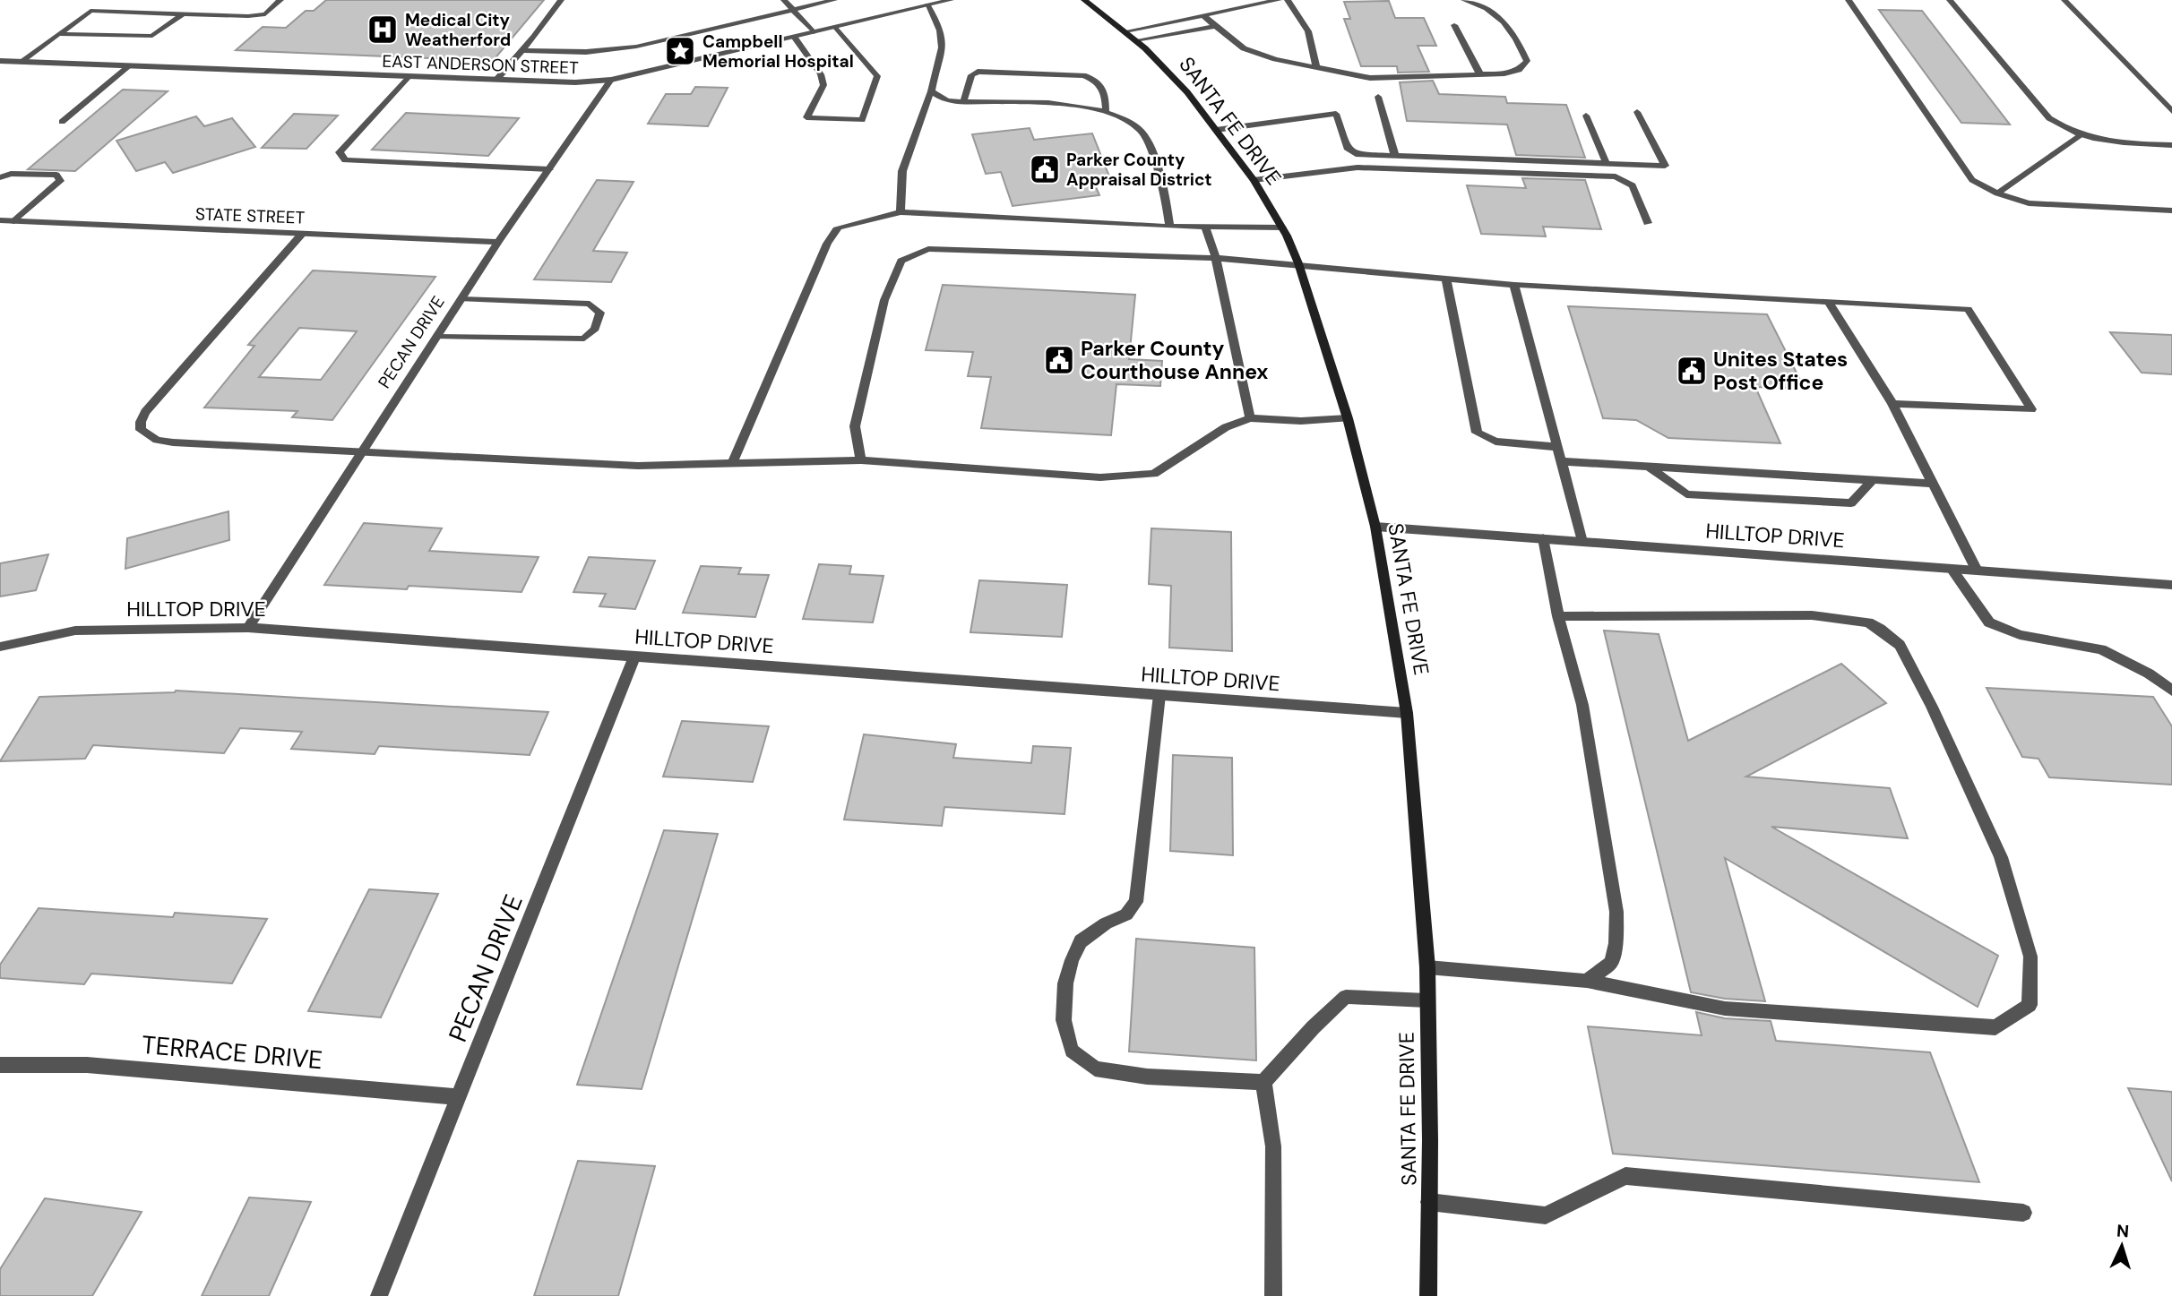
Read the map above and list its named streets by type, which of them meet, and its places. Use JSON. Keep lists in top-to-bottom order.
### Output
{
  "streets": {
    "main road": ["SANTA FE DRIVE"],
    "street": [
      "EAST ANDERSON STREET",
      "STATE STREET",
      "PECAN DRIVE",
      "HILLTOP DRIVE",
      "TERRACE DRIVE"
    ]
  },
  "crossings": [
    ["EAST ANDERSON STREET", "PECAN DRIVE"],
    ["SANTA FE DRIVE", "HILLTOP DRIVE"],
    ["STATE STREET", "PECAN DRIVE"],
    ["PECAN DRIVE", "HILLTOP DRIVE"],
    ["PECAN DRIVE", "TERRACE DRIVE"]
  ],
  "places": {
    "hospital": ["Medical City Weatherford"],
    "place": ["Campbell Memorial Hospital"],
    "public building": ["Parker County Appraisal District", "Parker County Courthouse Annex", "Unites States Post Office"]
  },
  "north": "top"
}
